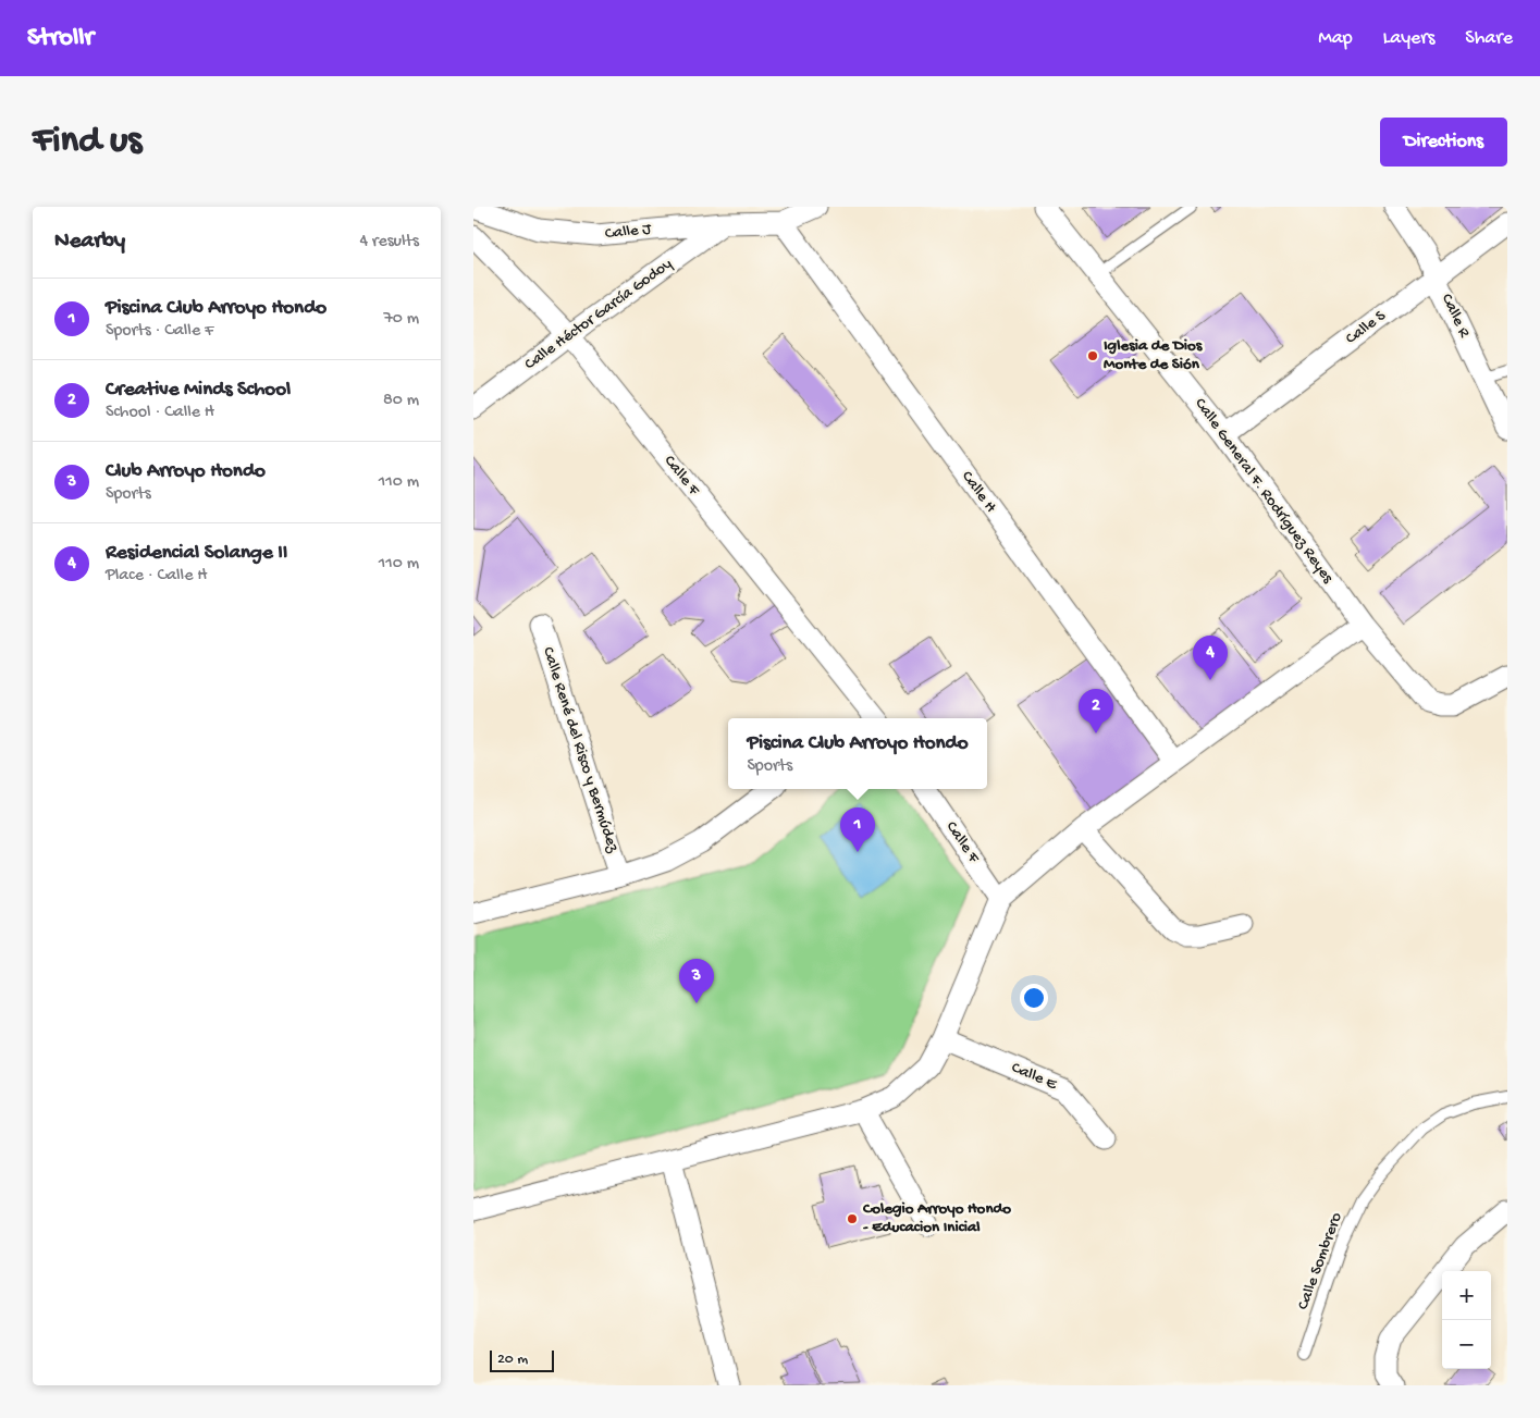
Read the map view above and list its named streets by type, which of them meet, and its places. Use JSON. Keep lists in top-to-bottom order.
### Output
{
  "streets": {
    "street": [
      "Calle J",
      "Calle Héctor García Godoy",
      "Calle R",
      "Calle S",
      "Calle F",
      "Calle General F. Rodríguez Reyes",
      "Calle H",
      "Calle René del Risco y Bermúdez",
      "Calle E"
    ],
    "lane": ["Calle Sombrero"]
  },
  "crossings": [
    ["Calle J", "Calle Héctor García Godoy"],
    ["Calle J", "Calle H"],
    ["Calle Héctor García Godoy", "Calle F"],
    ["Calle R", "Calle S"],
    ["Calle S", "Calle General F. Rodríguez Reyes"]
  ],
  "places": ["Iglesia de Dios Monte de Sión", "Colegio Arroyo Hondo - Educacion Inicial"],
  "scale_bar": "20 m",
  "page": {
    "header": "Strollr",
    "nav": ["Map", "Layers", "Share"],
    "buttons": "Directions",
    "title": "Find us",
    "heading": ["Nearby", "4 results"],
    "list": [
      {
        "mark": "1",
        "name": "Piscina Club Arroyo Hondo",
        "note": "Sports · Calle F",
        "value": "70 m"
      },
      {
        "mark": "2",
        "name": "Creative Minds School",
        "note": "School · Calle H",
        "value": "80 m"
      },
      {
        "mark": "3",
        "name": "Club Arroyo Hondo",
        "note": "Sports",
        "value": "110 m"
      },
      {
        "mark": "4",
        "name": "Residencial Solange II",
        "note": "Place · Calle H",
        "value": "110 m"
      }
    ],
    "pins": [
      "4",
      "2",
      "1",
      "3"
    ],
    "popup": ["Piscina Club Arroyo Hondo", "Sports"],
    "map_buttons": ["+", "−"],
    "scale": "20 m"
  }
}
